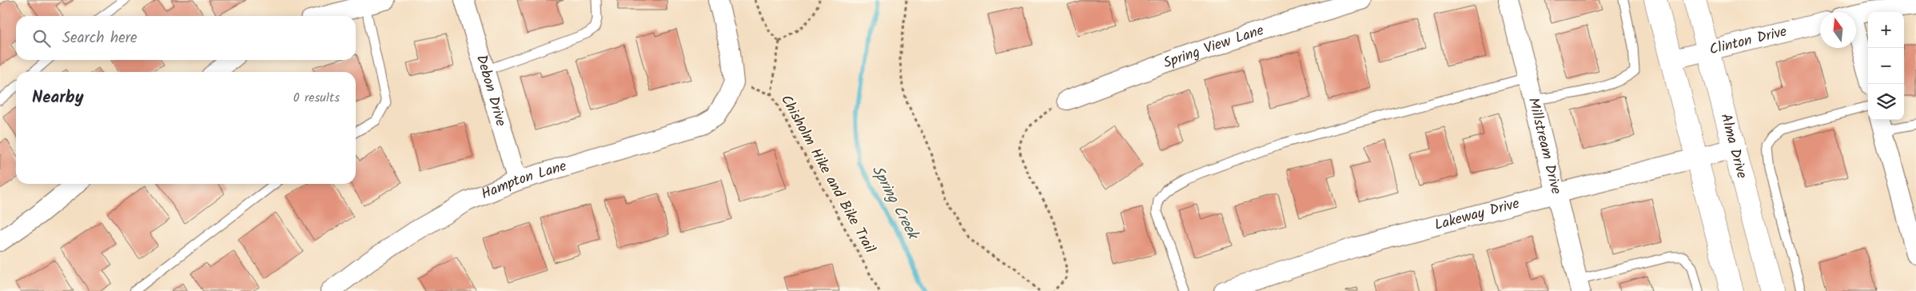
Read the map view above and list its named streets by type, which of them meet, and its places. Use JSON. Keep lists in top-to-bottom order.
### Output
{
  "streets": {
    "main road": ["Alma Drive"],
    "street": [
      "Clinton Drive",
      "Spring View Lane",
      "Debon Drive",
      "Millstream Drive",
      "Hampton Lane",
      "Lakeway Drive"
    ],
    "path": ["Chisholm Hike and Bike Trail"]
  },
  "crossings": [
    ["Clinton Drive", "Alma Drive"],
    ["Debon Drive", "Hampton Lane"],
    ["Millstream Drive", "Lakeway Drive"],
    ["Alma Drive", "Lakeway Drive"]
  ],
  "water": ["Spring Creek"],
  "north": "top",
  "page": {
    "map_buttons": ["+", "−"],
    "search": "Search here",
    "heading": ["Nearby", "0 results"]
  }
}
